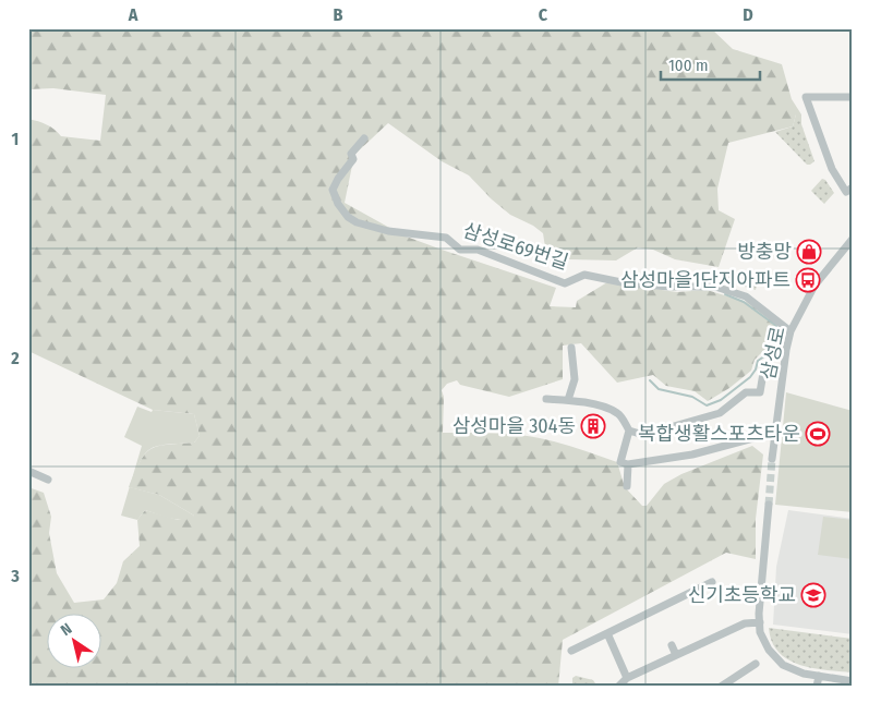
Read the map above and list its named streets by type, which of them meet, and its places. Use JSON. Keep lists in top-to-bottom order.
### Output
{
  "streets": {
    "street": ["삼성로69번길", "삼성로"]
  },
  "crossings": [
    ["삼성로69번길", "삼성로"]
  ],
  "places": {
    "shop": ["방충망"],
    "bus stop": ["삼성마을1단지아파트"],
    "building": ["삼성마을 304동"],
    "sports": ["복합생활스포츠타운"],
    "school or university": ["신기초등학교"]
  },
  "scale_bar": "100 m",
  "north": "top left",
  "grid": {
    "columns": [
      "A",
      "B",
      "C",
      "D"
    ],
    "rows": ["1", "2", "3"]
  }
}
